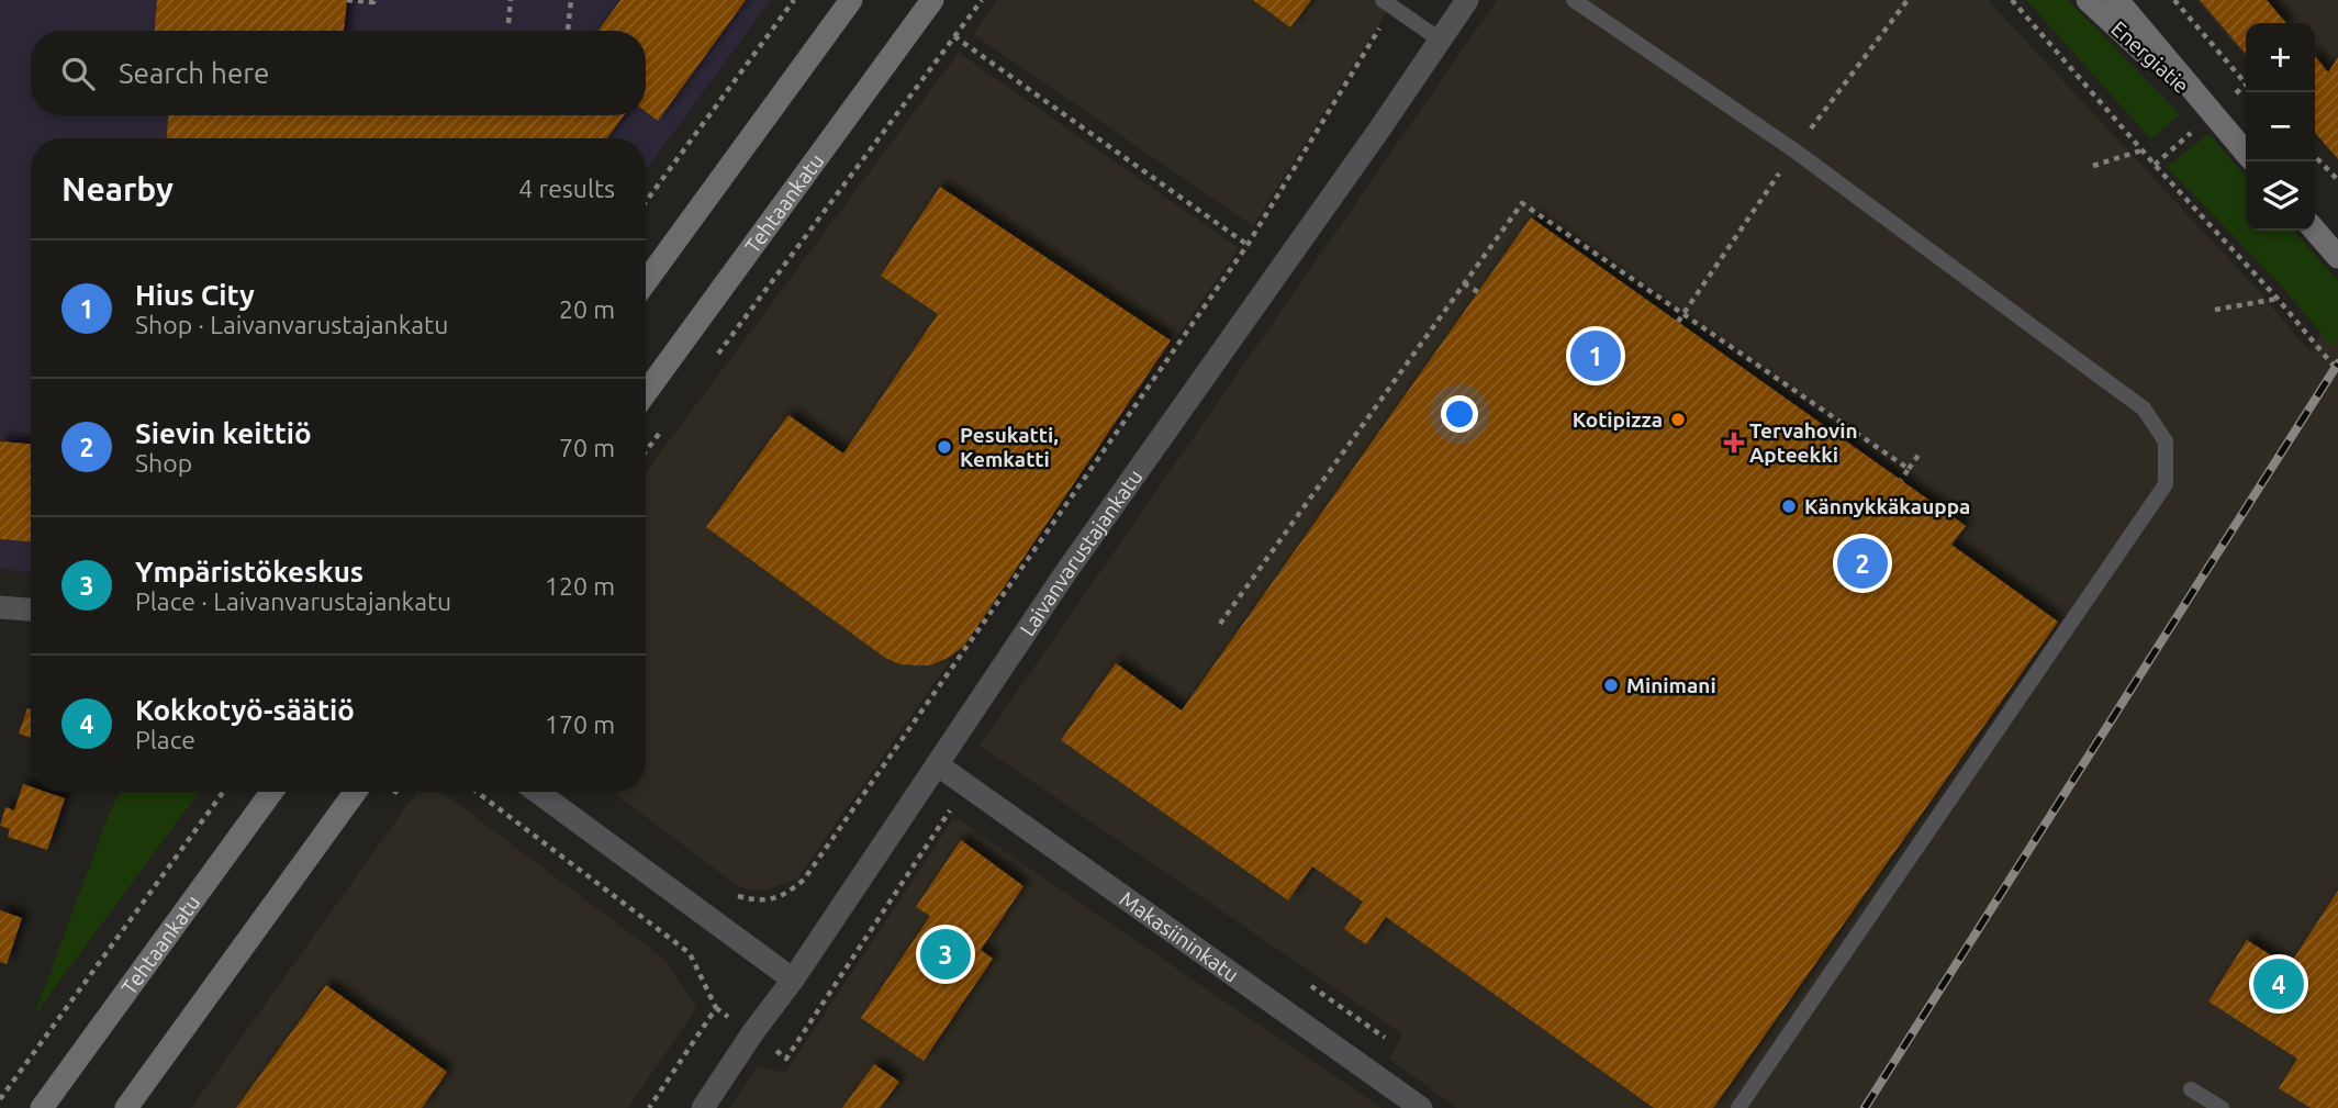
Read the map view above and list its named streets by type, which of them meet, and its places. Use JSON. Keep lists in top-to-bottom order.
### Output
{
  "streets": {
    "main road": ["Energiatie", "Tehtaankatu"],
    "street": ["Laivanvarustajankatu", "Makasiininkatu"]
  },
  "crossings": [
    ["Laivanvarustajankatu", "Makasiininkatu"]
  ],
  "places": {
    "other": [
      "Kotipizza",
      "Pesukatti, Kemkatti",
      "Kännykkäkauppa",
      "Minimani"
    ],
    "health": ["Tervahovin Apteekki"]
  },
  "page": {
    "map_buttons": ["+", "−"],
    "search": "Search here",
    "heading": ["Nearby", "4 results"],
    "list": [
      {
        "mark": "1",
        "name": "Hius City",
        "note": "Shop · Laivanvarustajankatu",
        "value": "20 m"
      },
      {
        "mark": "2",
        "name": "Sievin keittiö",
        "note": "Shop",
        "value": "70 m"
      },
      {
        "mark": "3",
        "name": "Ympäristökeskus",
        "note": "Place · Laivanvarustajankatu",
        "value": "120 m"
      },
      {
        "mark": "4",
        "name": "Kokkotyö-säätiö",
        "note": "Place",
        "value": "170 m"
      }
    ],
    "pins": [
      "1",
      "2",
      "3",
      "4"
    ]
  }
}
